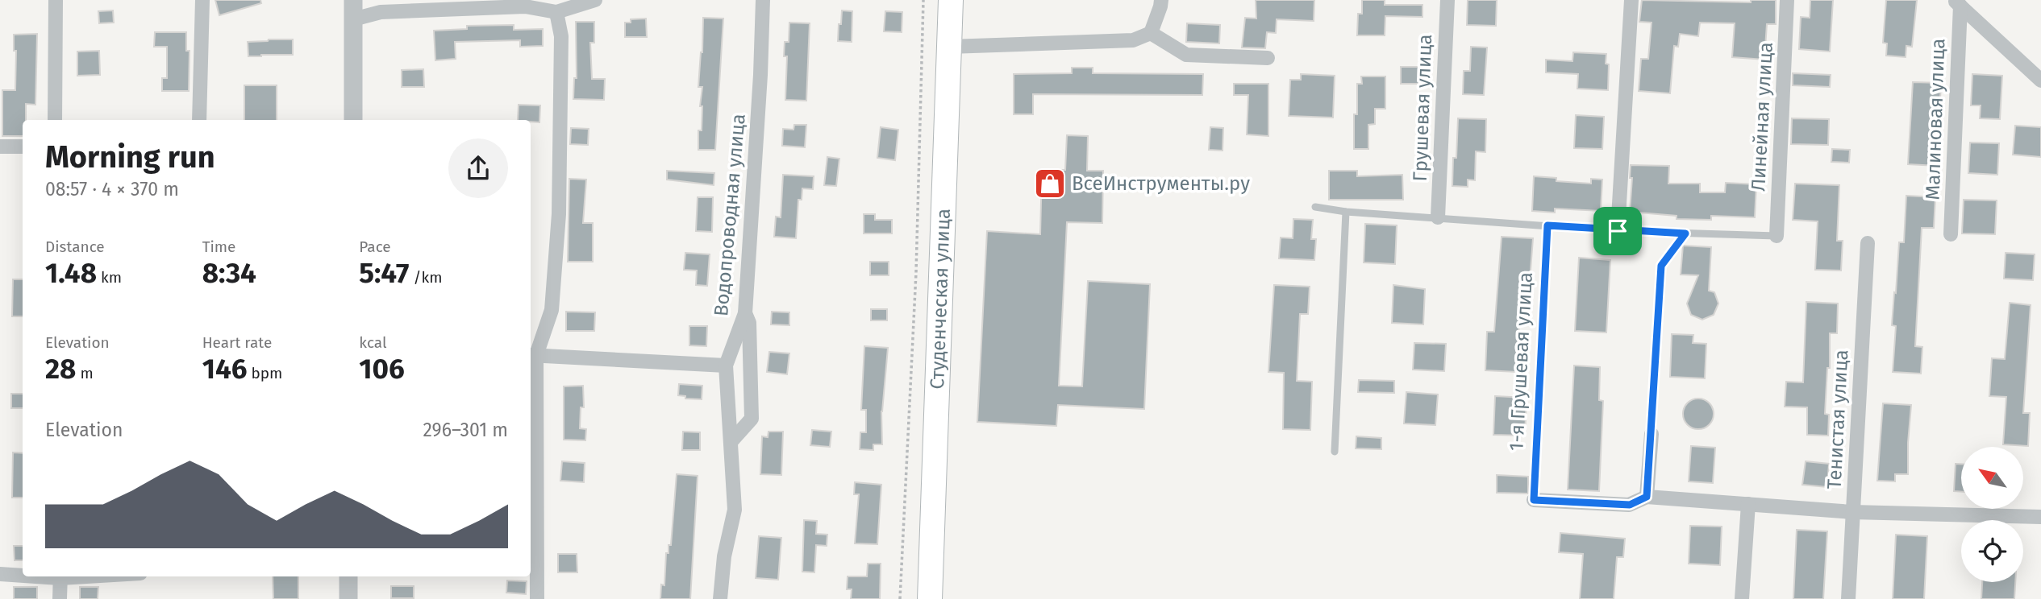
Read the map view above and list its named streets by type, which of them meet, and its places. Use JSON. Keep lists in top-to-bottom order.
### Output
{
  "streets": {
    "main road": ["Студенческая улица"],
    "street": [
      "Грушевая улица",
      "Линейная улица",
      "Малиновая улица",
      "Водопроводная улица",
      "Тенистая улица"
    ],
    "lane": ["1-я Грушевая улица"]
  },
  "places": {
    "shop": ["ВсеИнструменты.ру"]
  },
  "north": "top left",
  "page": {
    "heading": ["Morning run", "08:57 · 4 × 370 m"],
    "stats": [
      ["Distance", "1.48 km"],
      ["Time", "8:34"],
      ["Pace", "5:47 /km"],
      ["Elevation", "28 m"],
      ["Heart rate", "146 bpm"],
      ["kcal", "106"]
    ],
    "chart": ["Elevation", "296–301 m"]
  }
}
